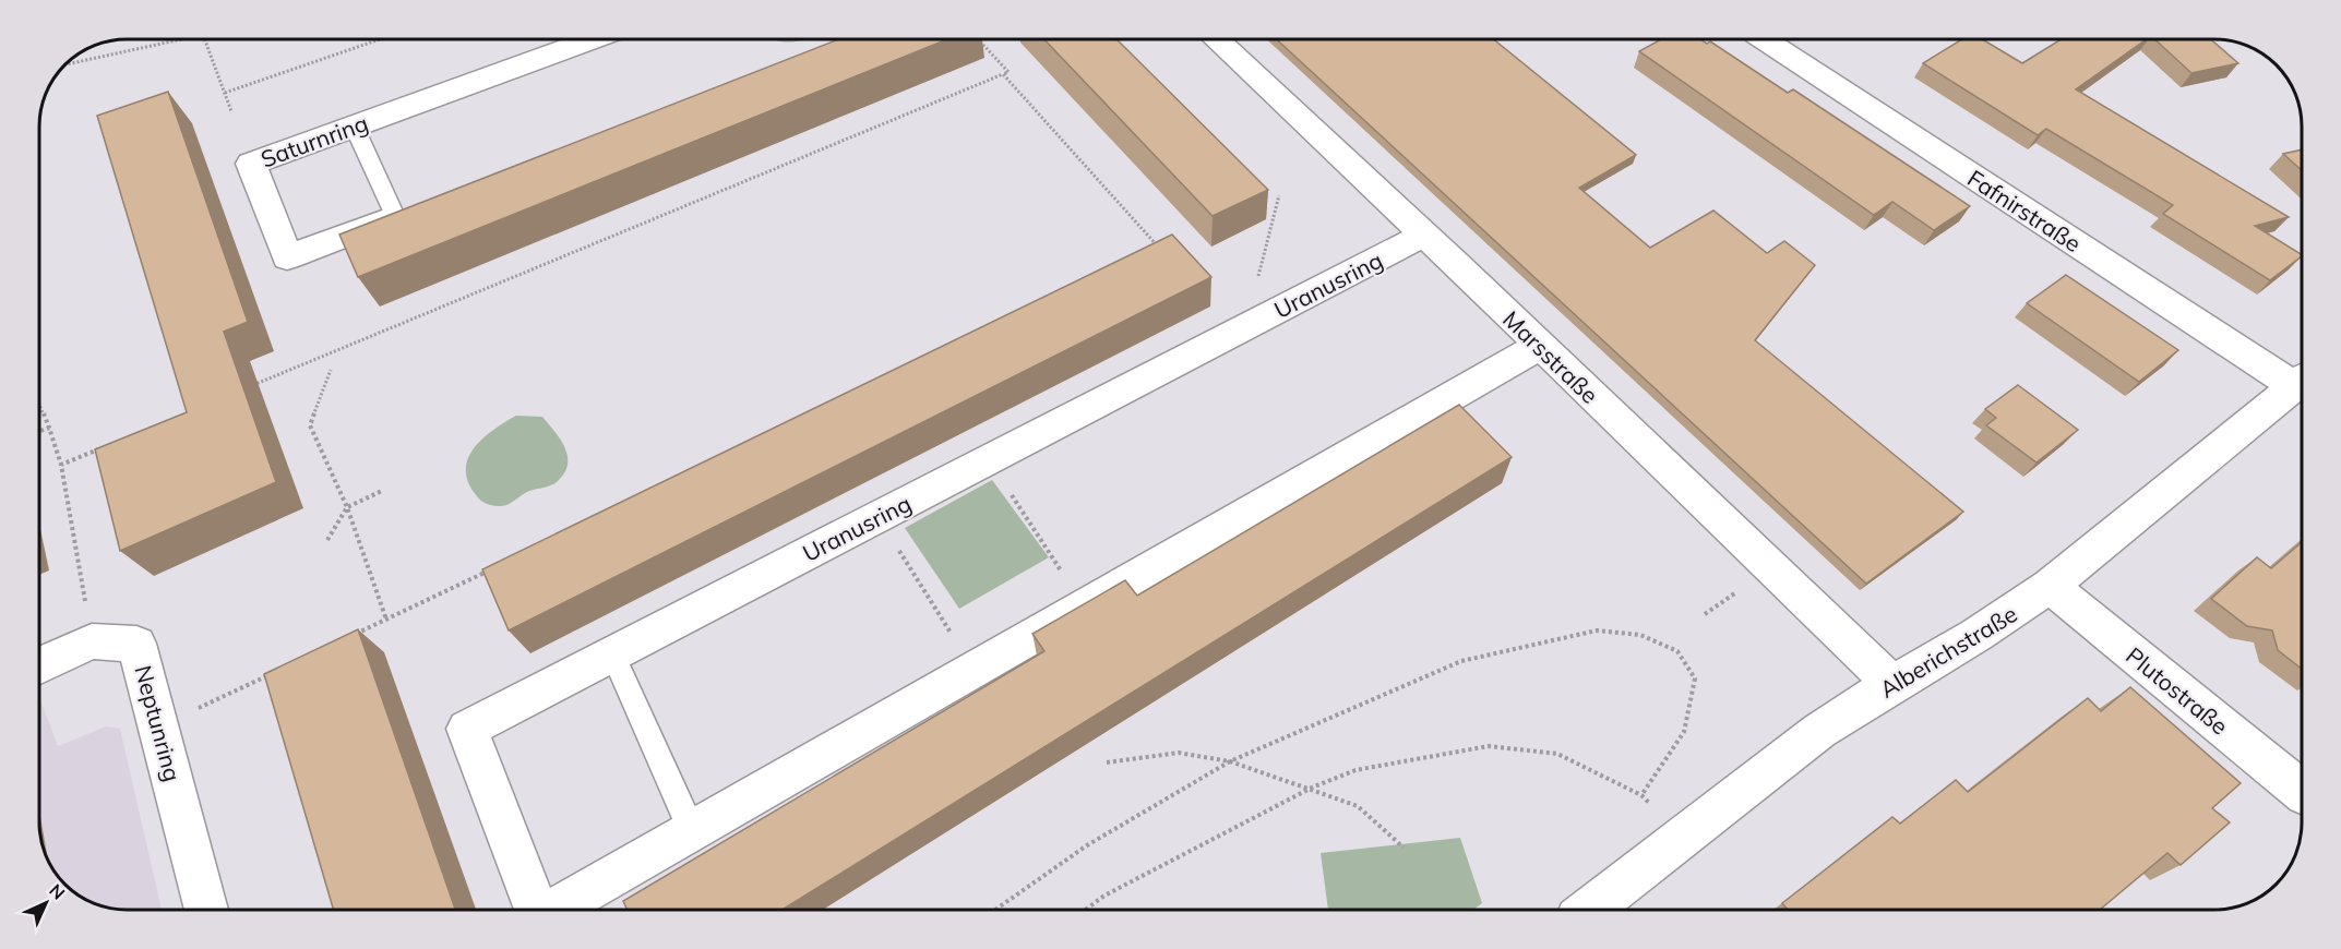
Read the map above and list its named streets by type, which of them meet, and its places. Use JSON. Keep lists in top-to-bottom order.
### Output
{
  "streets": {
    "street": [
      "Saturnring",
      "Fafnirstraße",
      "Uranusring",
      "Marsstraße",
      "Alberichstraße",
      "Plutostraße",
      "Neptunring"
    ]
  },
  "crossings": [
    ["Fafnirstraße", "Alberichstraße"],
    ["Uranusring", "Marsstraße"],
    ["Marsstraße", "Alberichstraße"],
    ["Alberichstraße", "Plutostraße"]
  ],
  "north": "top right"
}
